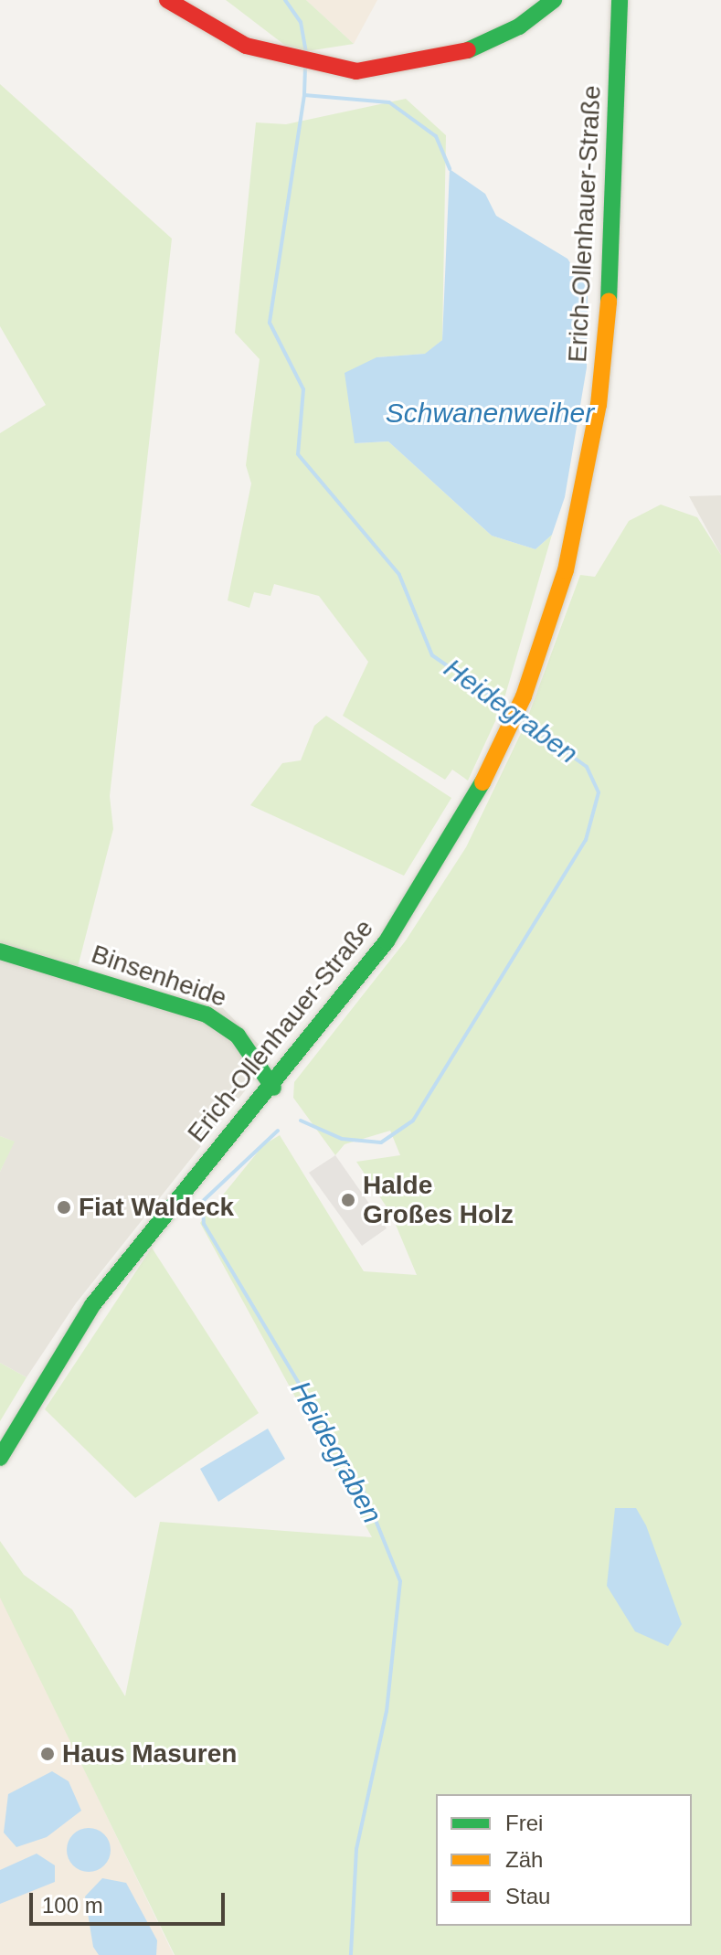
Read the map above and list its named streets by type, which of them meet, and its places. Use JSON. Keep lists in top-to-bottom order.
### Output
{
  "streets": {
    "street": ["Erich-Ollenhauer-Straße", "Binsenheide"]
  },
  "crossings": [
    ["Erich-Ollenhauer-Straße", "Binsenheide"]
  ],
  "water": ["Schwanenweiher", "Heidegraben"],
  "places": ["Halde Großes Holz", "Fiat Waldeck", "Haus Masuren"],
  "legend": ["Frei", "Zäh", "Stau"],
  "scale_bar": "100 m"
}
